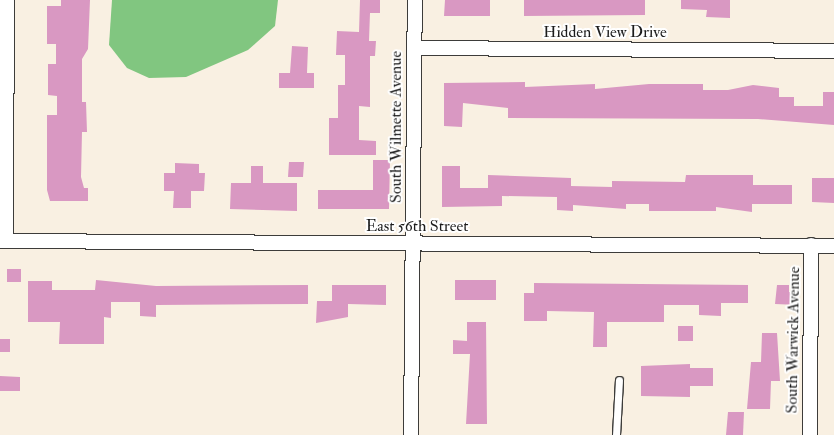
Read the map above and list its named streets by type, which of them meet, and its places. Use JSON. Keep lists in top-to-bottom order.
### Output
{
  "streets": {
    "street": [
      "Hidden View Drive",
      "South Wilmette Avenue",
      "East 56th Street",
      "South Warwick Avenue"
    ]
  },
  "crossings": [
    ["Hidden View Drive", "South Wilmette Avenue"],
    ["South Wilmette Avenue", "East 56th Street"],
    ["East 56th Street", "South Warwick Avenue"]
  ]
}
